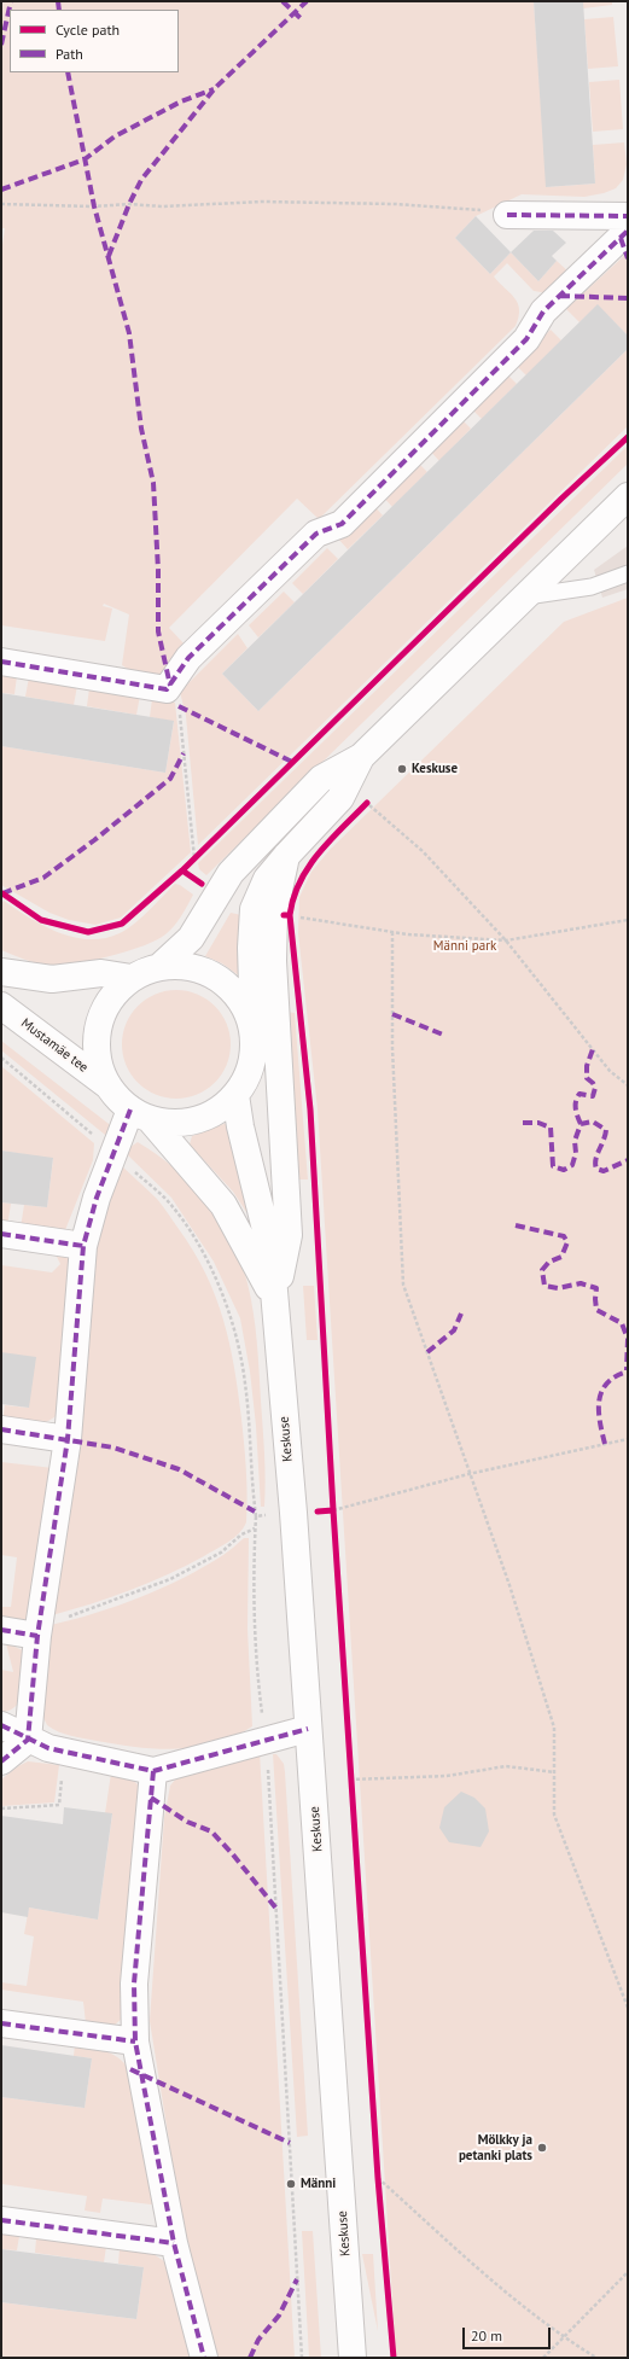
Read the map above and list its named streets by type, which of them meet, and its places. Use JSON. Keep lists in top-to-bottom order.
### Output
{
  "streets": {
    "street": ["Mustamäe tee", "Keskuse"]
  },
  "crossings": [
    ["Mustamäe tee", "Keskuse"]
  ],
  "parks": ["Männi park"],
  "places": ["Keskuse", "Mölkky ja petanki plats", "Männi"],
  "legend": ["Cycle path", "Path"],
  "scale_bar": "20 m"
}
